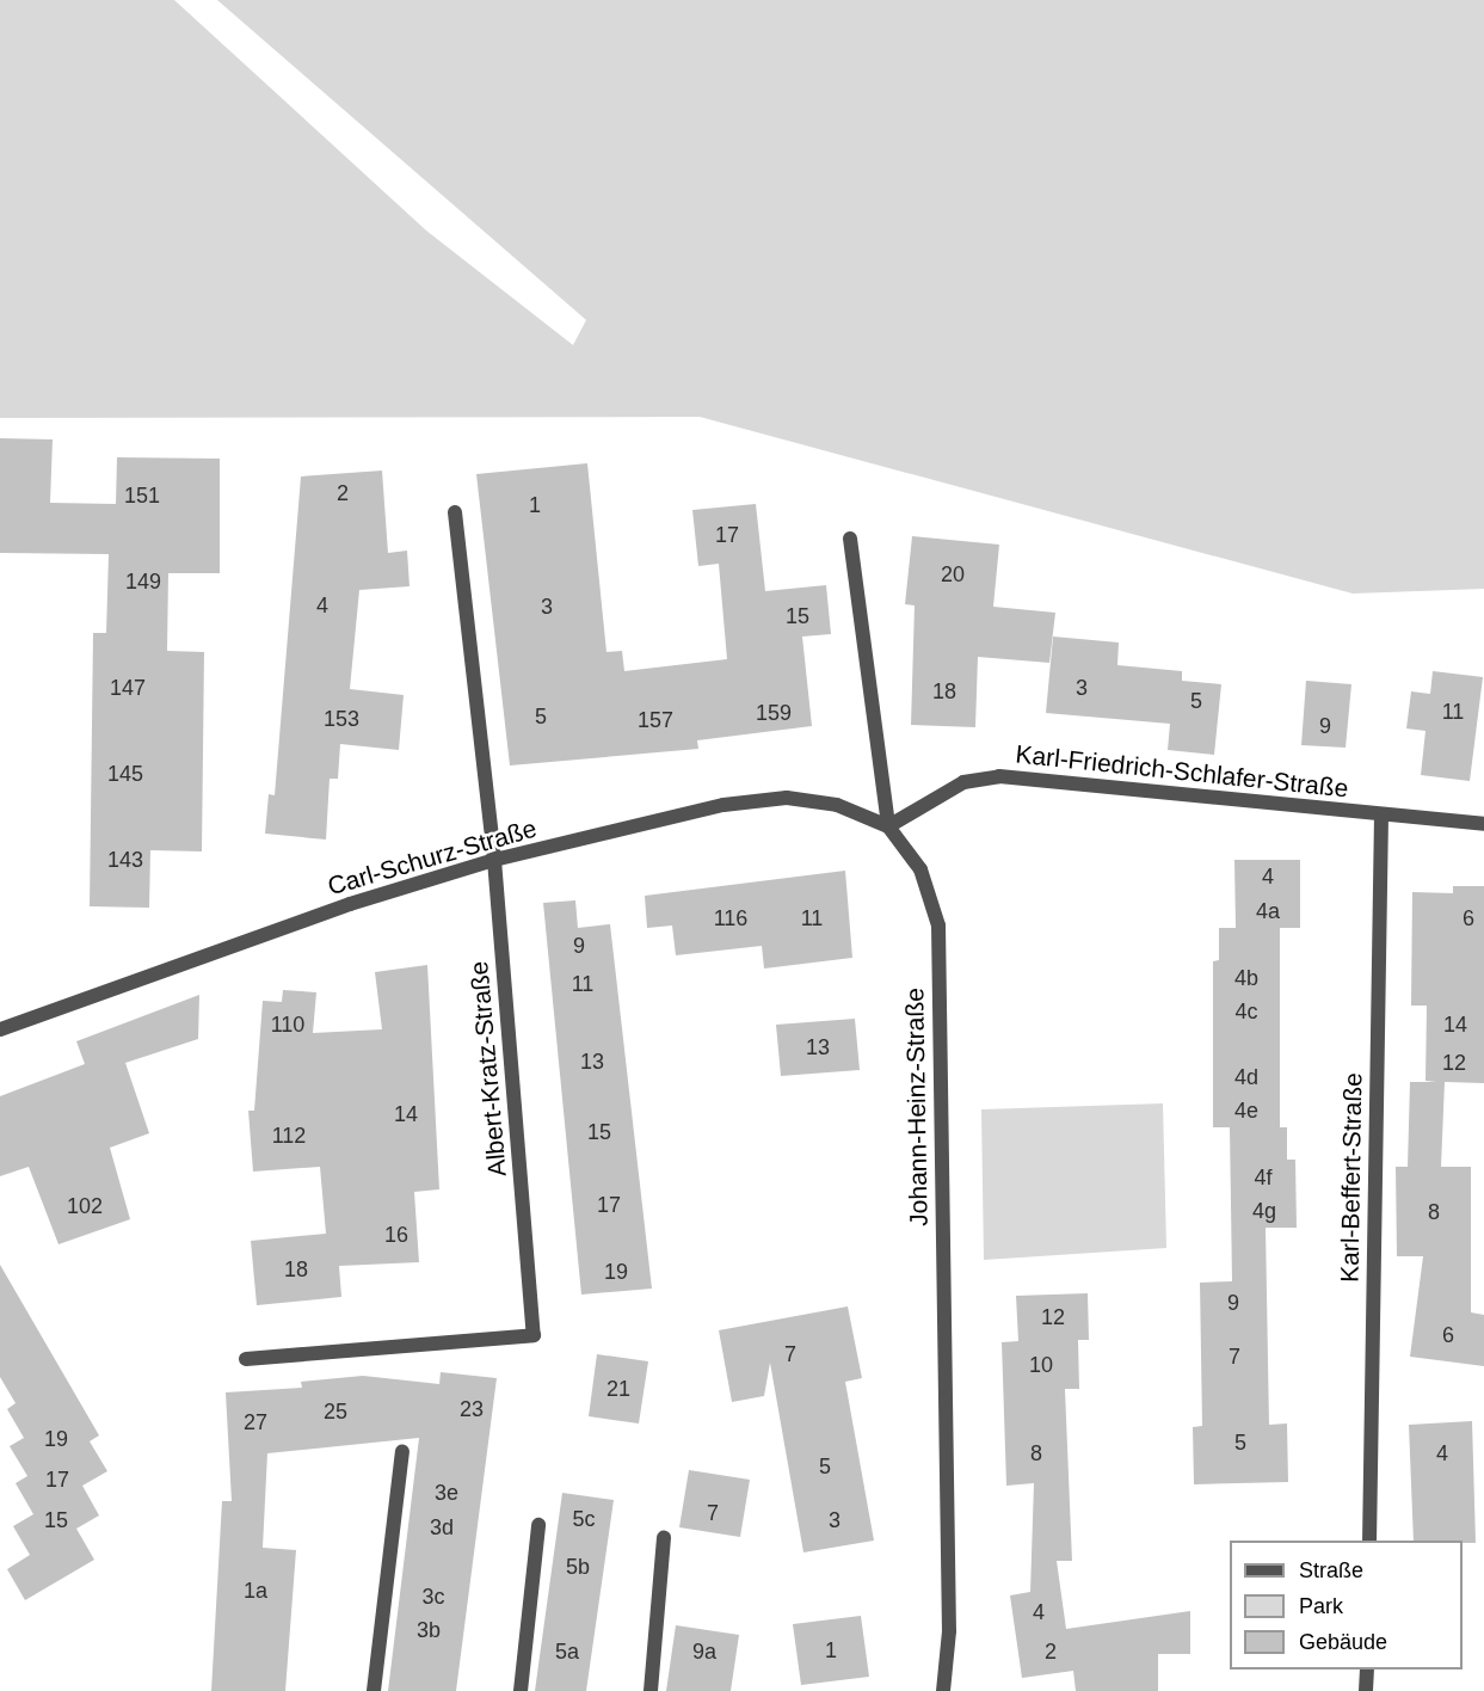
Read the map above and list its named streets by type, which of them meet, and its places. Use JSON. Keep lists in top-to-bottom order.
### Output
{
  "streets": {
    "street": [
      "Karl-Friedrich-Schlafer-Straße",
      "Carl-Schurz-Straße",
      "Albert-Kratz-Straße",
      "Johann-Heinz-Straße",
      "Karl-Beffert-Straße"
    ]
  },
  "crossings": [
    ["Karl-Friedrich-Schlafer-Straße", "Carl-Schurz-Straße"],
    ["Karl-Friedrich-Schlafer-Straße", "Johann-Heinz-Straße"],
    ["Karl-Friedrich-Schlafer-Straße", "Karl-Beffert-Straße"],
    ["Carl-Schurz-Straße", "Albert-Kratz-Straße"],
    ["Carl-Schurz-Straße", "Johann-Heinz-Straße"]
  ],
  "house_numbers": [
    "2",
    "151",
    "1",
    "17",
    "20",
    "149",
    "4",
    "3",
    "15",
    "147",
    "3",
    "18",
    "5",
    "11",
    "159",
    "5",
    "153",
    "157",
    "9",
    "145",
    "143",
    "4",
    "4a",
    "116",
    "11",
    "6",
    "9",
    "4b",
    "11",
    "4c",
    "110",
    "14",
    "13",
    "13",
    "12",
    "4d",
    "4e",
    "14",
    "15",
    "112",
    "4f",
    "17",
    "102",
    "4g",
    "8",
    "16",
    "18",
    "19",
    "9",
    "12",
    "6",
    "7",
    "7",
    "10",
    "21",
    "23",
    "25",
    "27",
    "19",
    "5",
    "8",
    "4",
    "5",
    "17",
    "3e",
    "7",
    "5c",
    "15",
    "3",
    "3d",
    "5b",
    "1a",
    "3c",
    "4",
    "3b",
    "1",
    "5a",
    "9a",
    "2"
  ],
  "legend": ["Straße", "Park", "Gebäude"]
}
